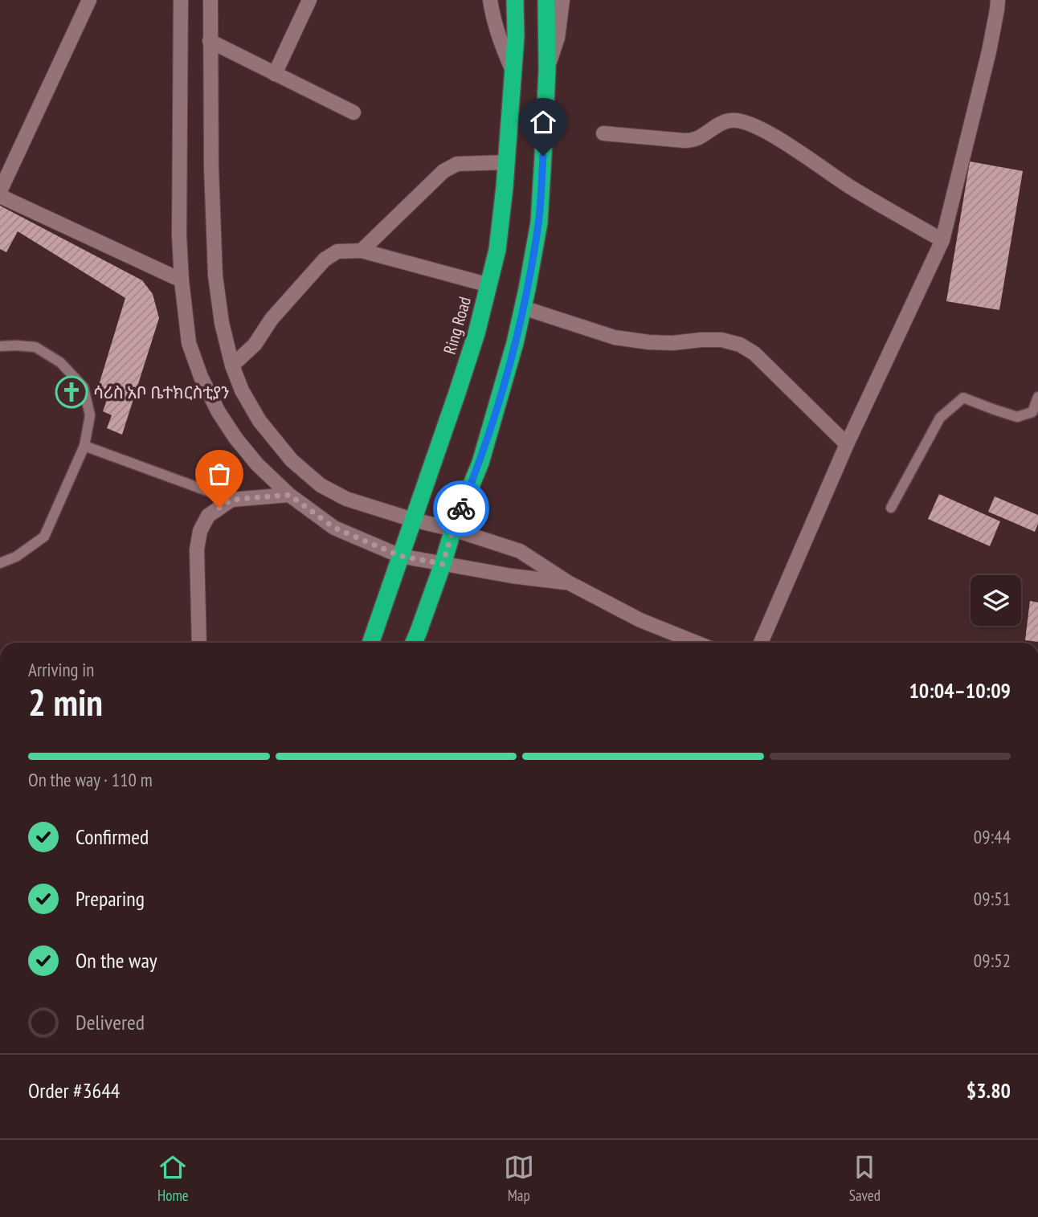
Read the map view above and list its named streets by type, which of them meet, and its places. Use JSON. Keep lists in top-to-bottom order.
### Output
{
  "streets": {
    "highway": ["Ring Road"]
  },
  "places": {
    "church": ["ሳሪስ አቦ ቤተክርስቲያን"]
  },
  "page": {
    "heading": ["2 min", "Arriving in", "10:04–10:09"],
    "panel": ["Order #3644", "$3.80"],
    "bar": "On the way · 110 m",
    "list": [
      ["Confirmed", "09:44"],
      ["Preparing", "09:51"],
      ["On the way", "09:52"],
      "Delivered"
    ],
    "tabs": ["Home", "Map", "Saved"]
  }
}
